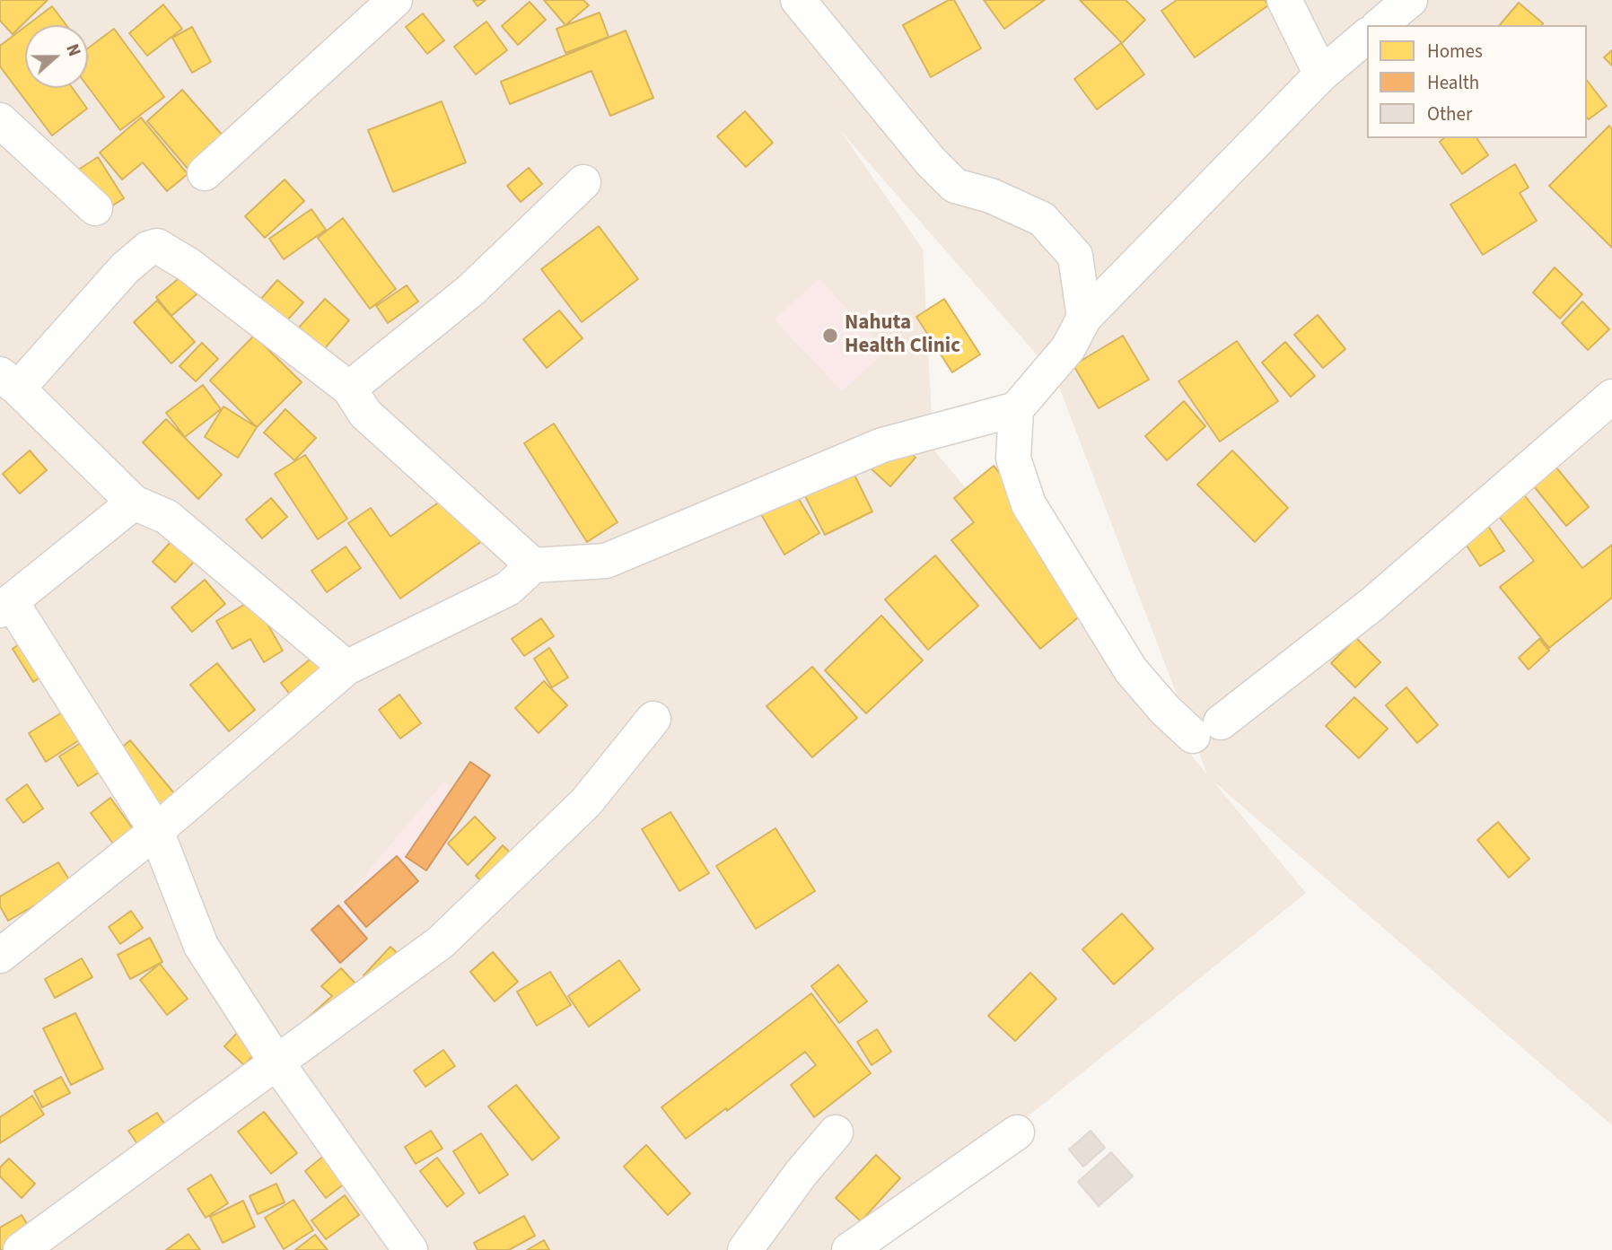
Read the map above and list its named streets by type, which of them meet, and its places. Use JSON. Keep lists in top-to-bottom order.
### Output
{
  "places": ["Nahuta Health Clinic"],
  "legend": ["Homes", "Health", "Other"],
  "north": "right"
}
